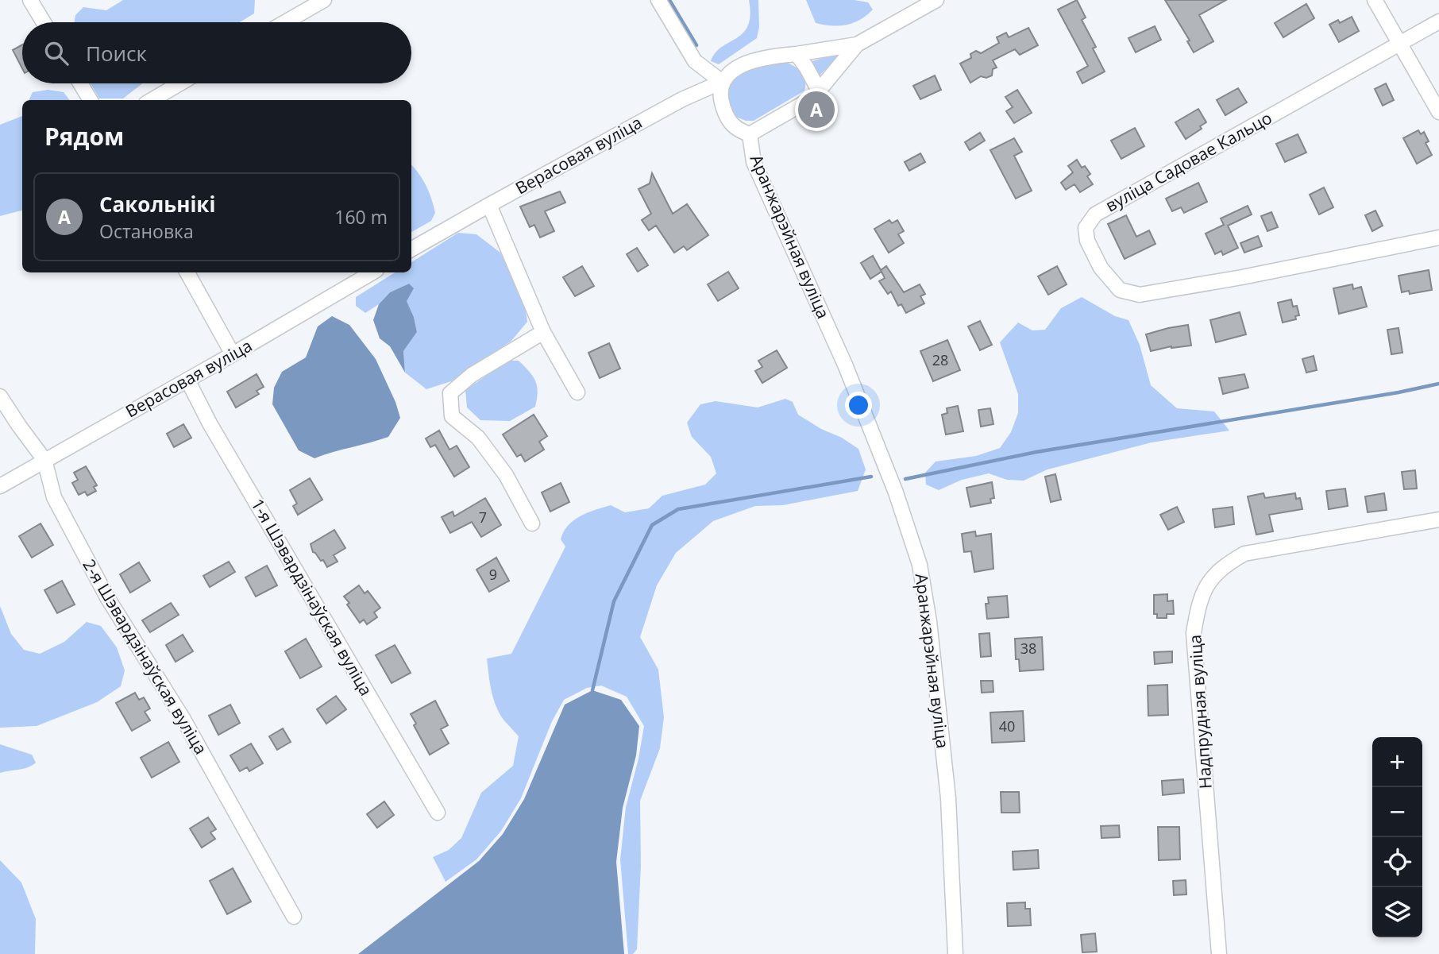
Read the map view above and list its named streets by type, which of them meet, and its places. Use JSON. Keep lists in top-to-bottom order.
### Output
{
  "streets": {
    "street": [
      "Верасовая вуліца",
      "вуліца Садовае Кальцо",
      "Аранжарэйная вуліца",
      "1-я Шэвардзінаўская вуліца",
      "2-я Шэвардзінаўская вуліца",
      "Надпрудная вуліца"
    ]
  },
  "crossings": [
    ["Верасовая вуліца", "Аранжарэйная вуліца"],
    ["Верасовая вуліца", "1-я Шэвардзінаўская вуліца"],
    ["Верасовая вуліца", "2-я Шэвардзінаўская вуліца"]
  ],
  "house_numbers": [
    "28",
    "7",
    "9",
    "38",
    "40"
  ],
  "page": {
    "search": "Поиск",
    "pins": "A",
    "heading": "Рядом",
    "list": [
      {
        "mark": "A",
        "name": "Сакольнікі",
        "note": "Остановка",
        "value": "160 m"
      }
    ],
    "map_buttons": ["+", "−"]
  }
}
